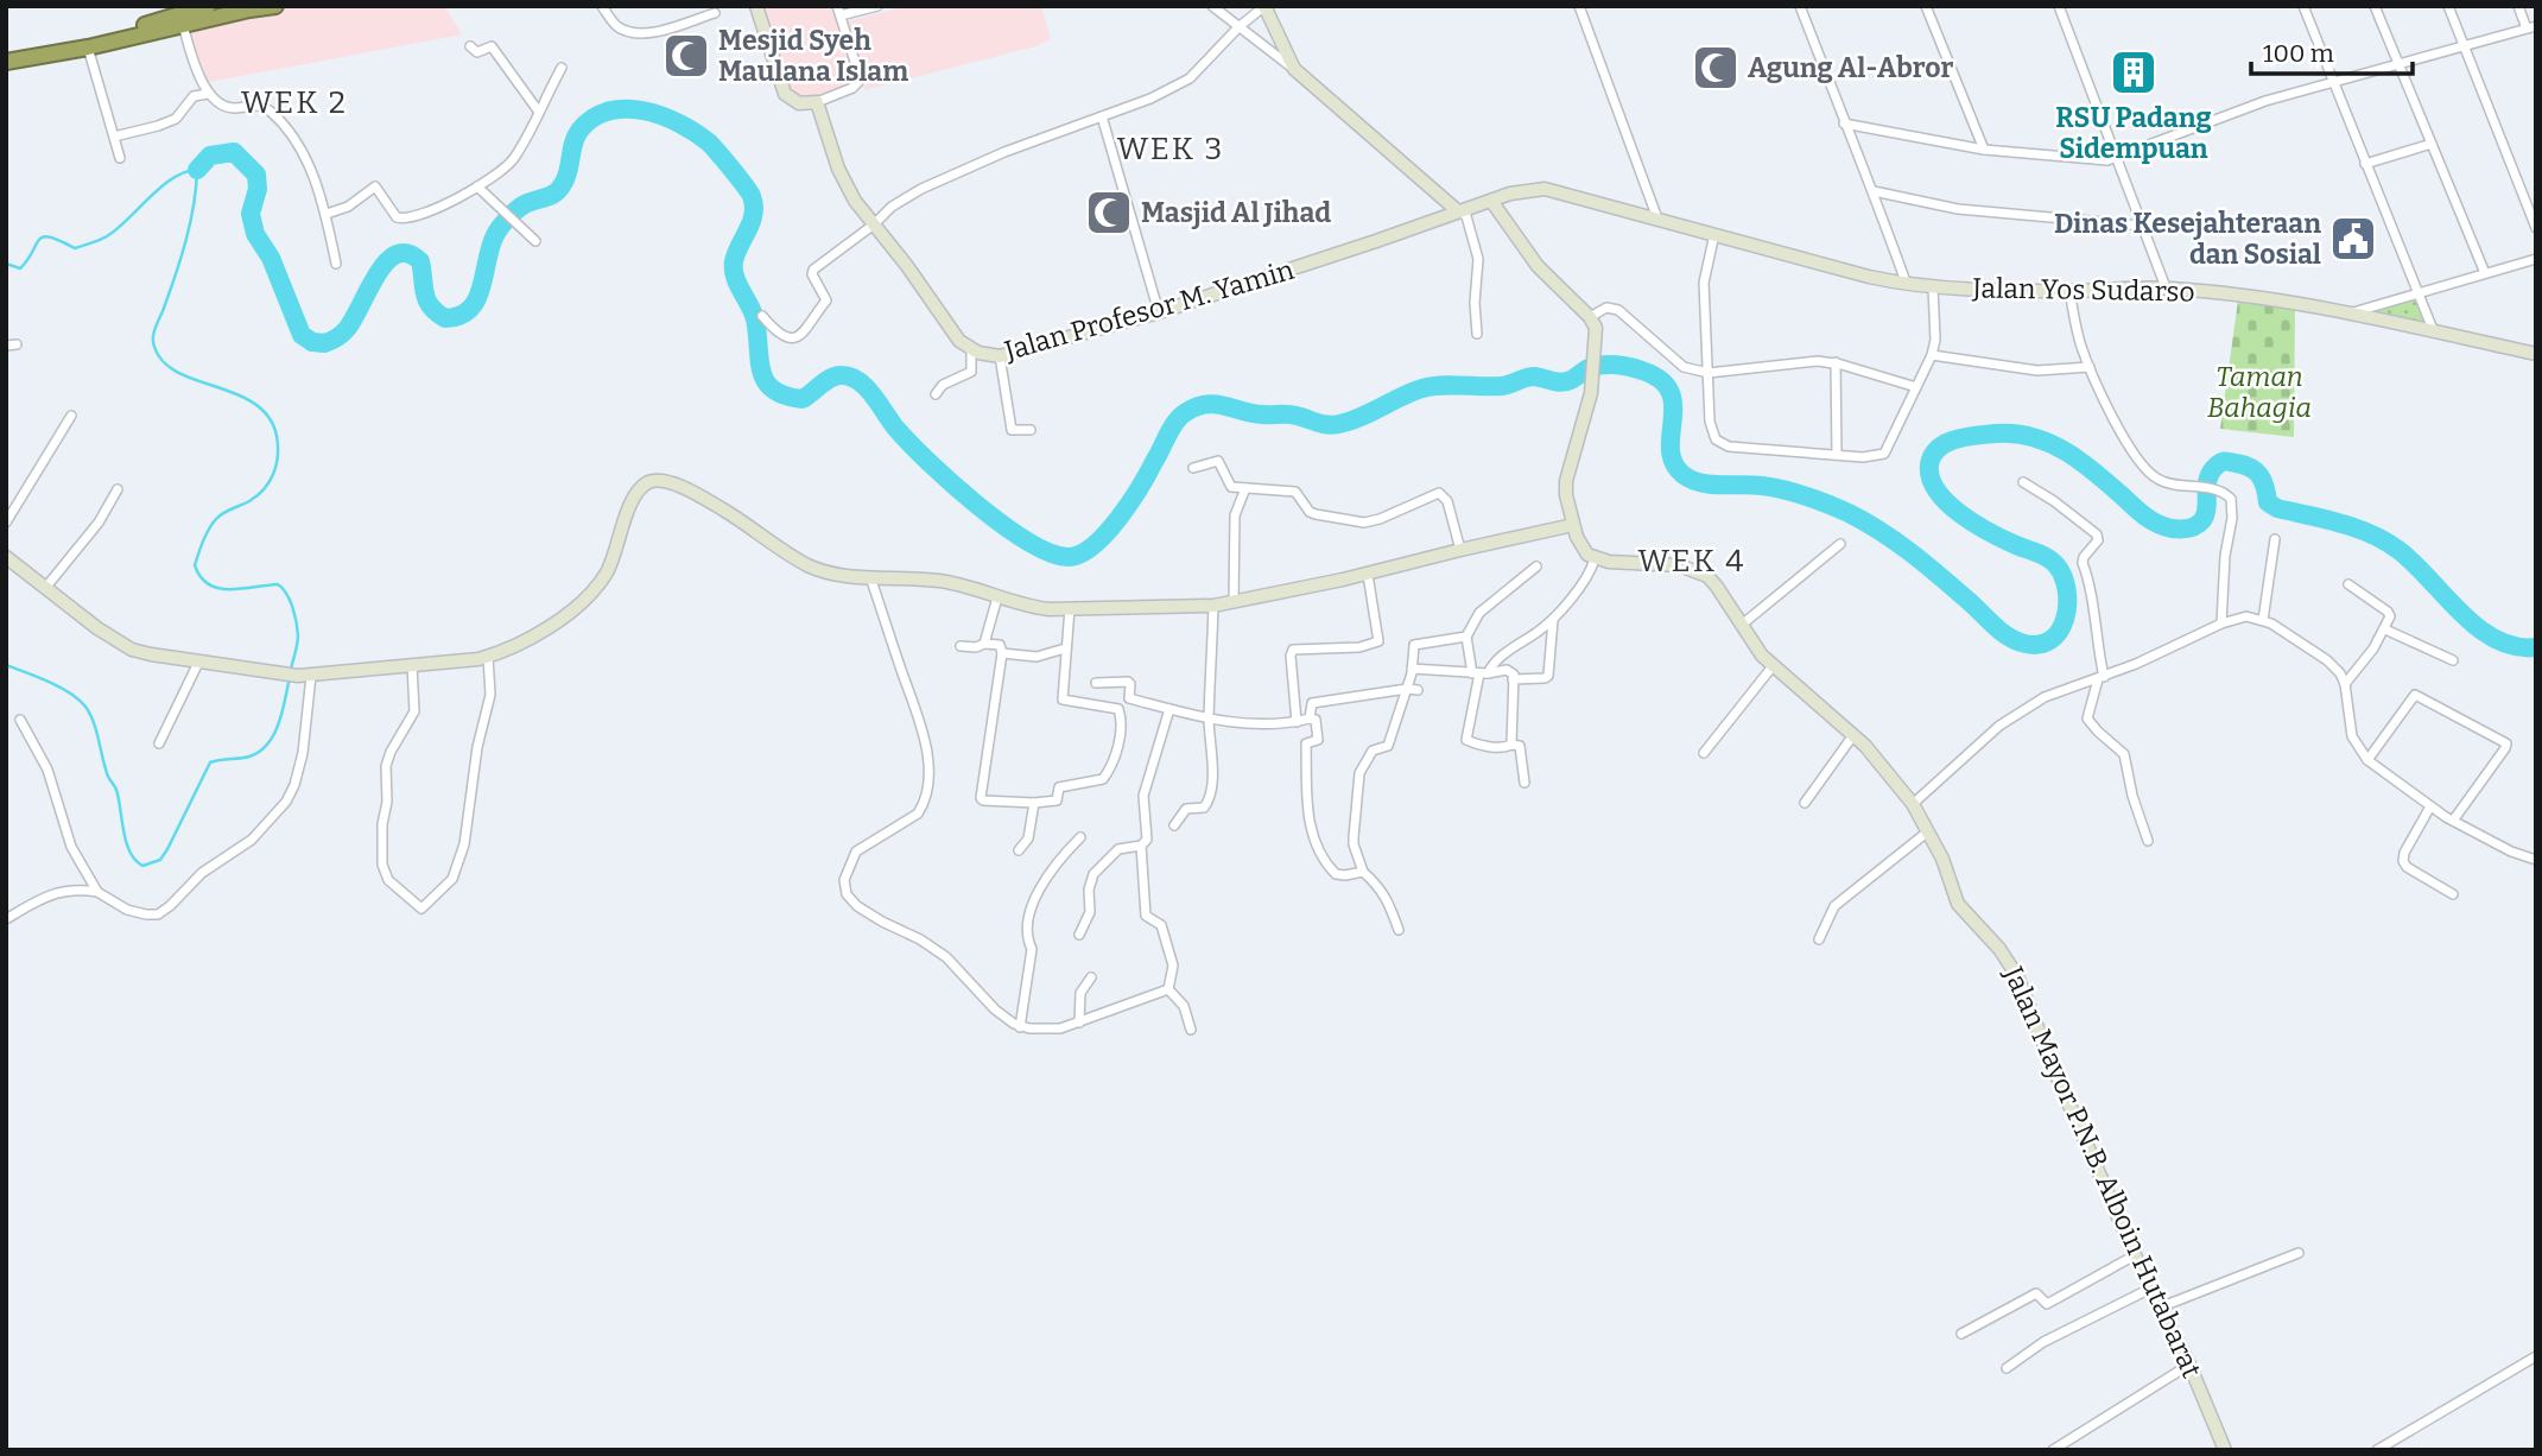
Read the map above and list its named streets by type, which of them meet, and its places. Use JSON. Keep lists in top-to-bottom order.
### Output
{
  "streets": {
    "street": ["Jalan Yos Sudarso", "Jalan Profesor M. Yamin", "Jalan Mayor P.N.B. Alboin Hutabarat"]
  },
  "crossings": [
    ["Jalan Yos Sudarso", "Jalan Profesor M. Yamin"]
  ],
  "districts": ["WEK 2", "WEK 3", "WEK 4"],
  "parks": ["Taman Bahagia"],
  "places": {
    "mosque": ["Mesjid Syeh Maulana Islam", "Agung Al-Abror", "Masjid Al Jihad"],
    "building": ["RSU Padang Sidempuan"],
    "public building": ["Dinas Kesejahteraan dan Sosial"]
  },
  "scale_bar": "100 m"
}
